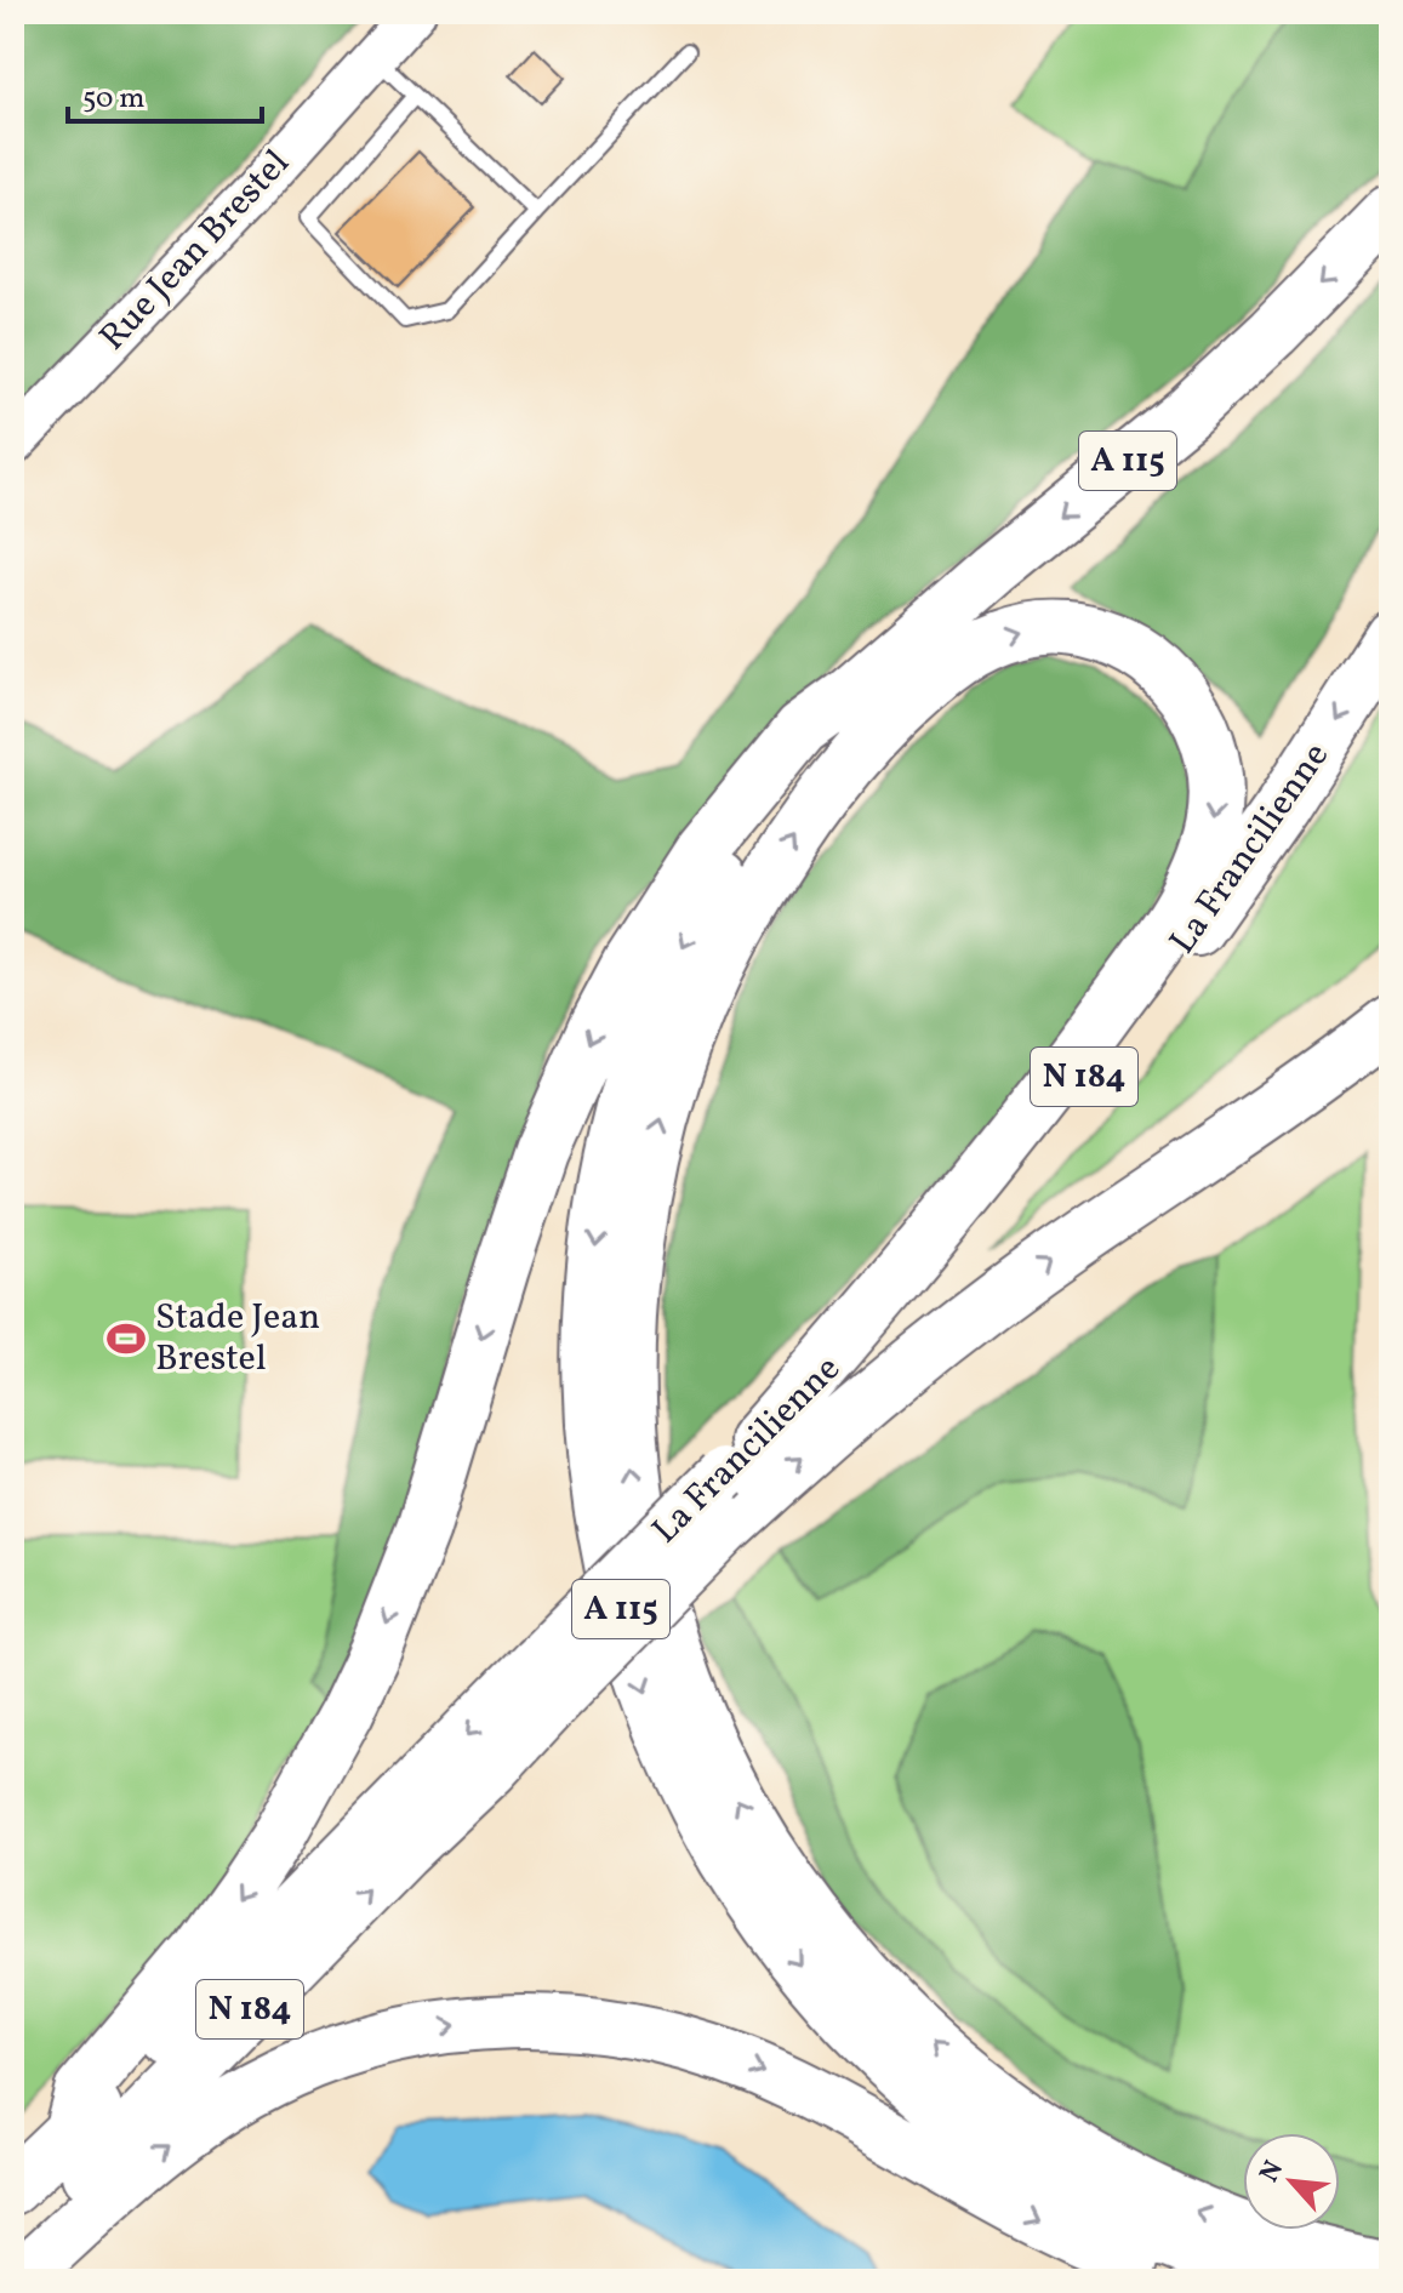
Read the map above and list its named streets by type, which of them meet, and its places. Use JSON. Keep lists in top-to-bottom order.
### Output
{
  "streets": {
    "highway": ["A 115", "La Francilienne", "N 184"],
    "street": ["Rue Jean Brestel"]
  },
  "places": {
    "sports": ["Stade Jean Brestel"]
  },
  "scale_bar": "50 m",
  "north": "top left"
}
